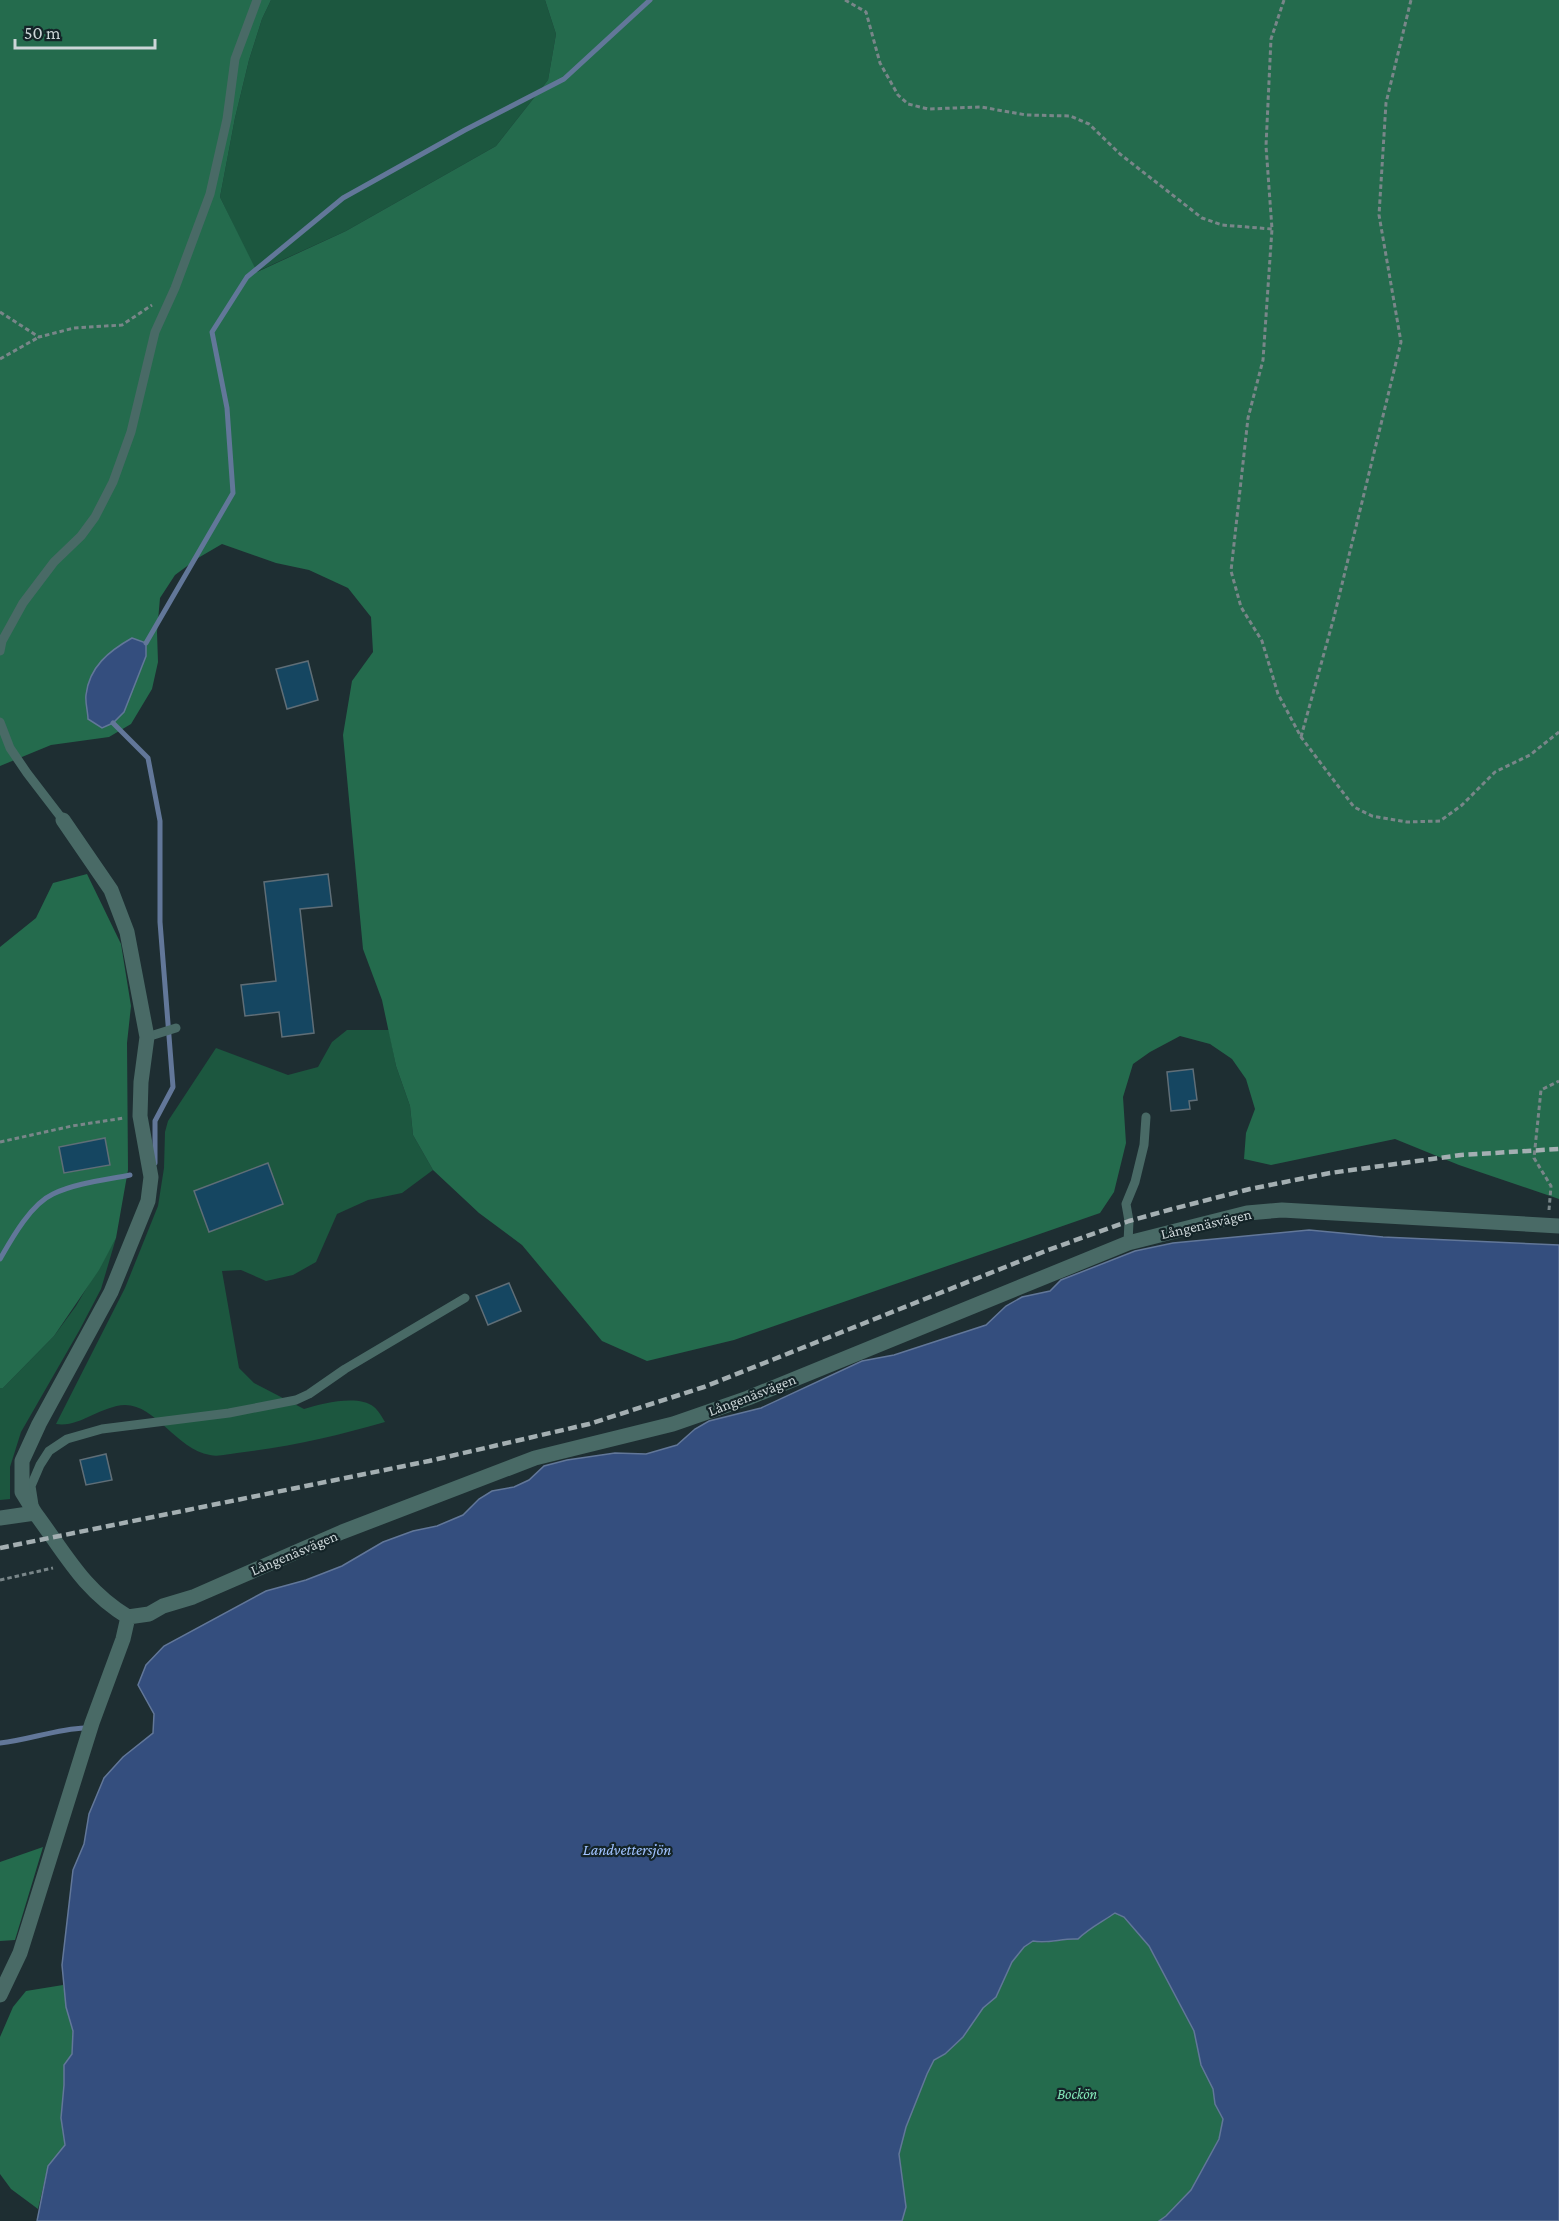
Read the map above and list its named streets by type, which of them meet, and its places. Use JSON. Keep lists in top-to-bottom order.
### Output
{
  "streets": {
    "street": ["Långenäsvägen"]
  },
  "water": ["Landvettersjön"],
  "parks": ["Bockön"],
  "scale_bar": "50 m"
}
